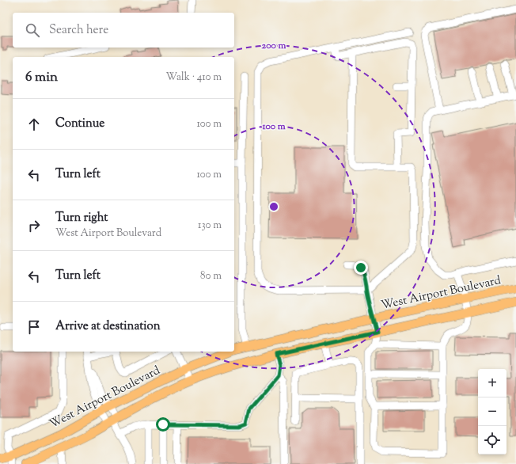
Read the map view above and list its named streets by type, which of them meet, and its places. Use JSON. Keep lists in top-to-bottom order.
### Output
{
  "streets": {
    "main road": ["West Airport Boulevard"]
  },
  "page": {
    "search": "Search here",
    "heading": ["6 min", "Walk · 410 m"],
    "list": [
      ["Continue", "100 m"],
      ["Turn left", "100 m"],
      ["Turn right", "West Airport Boulevard", "130 m"],
      ["Turn left", "80 m"],
      "Arrive at destination"
    ],
    "map_buttons": ["+", "−"]
  },
  "rings": ["200 m", "100 m"]
}
